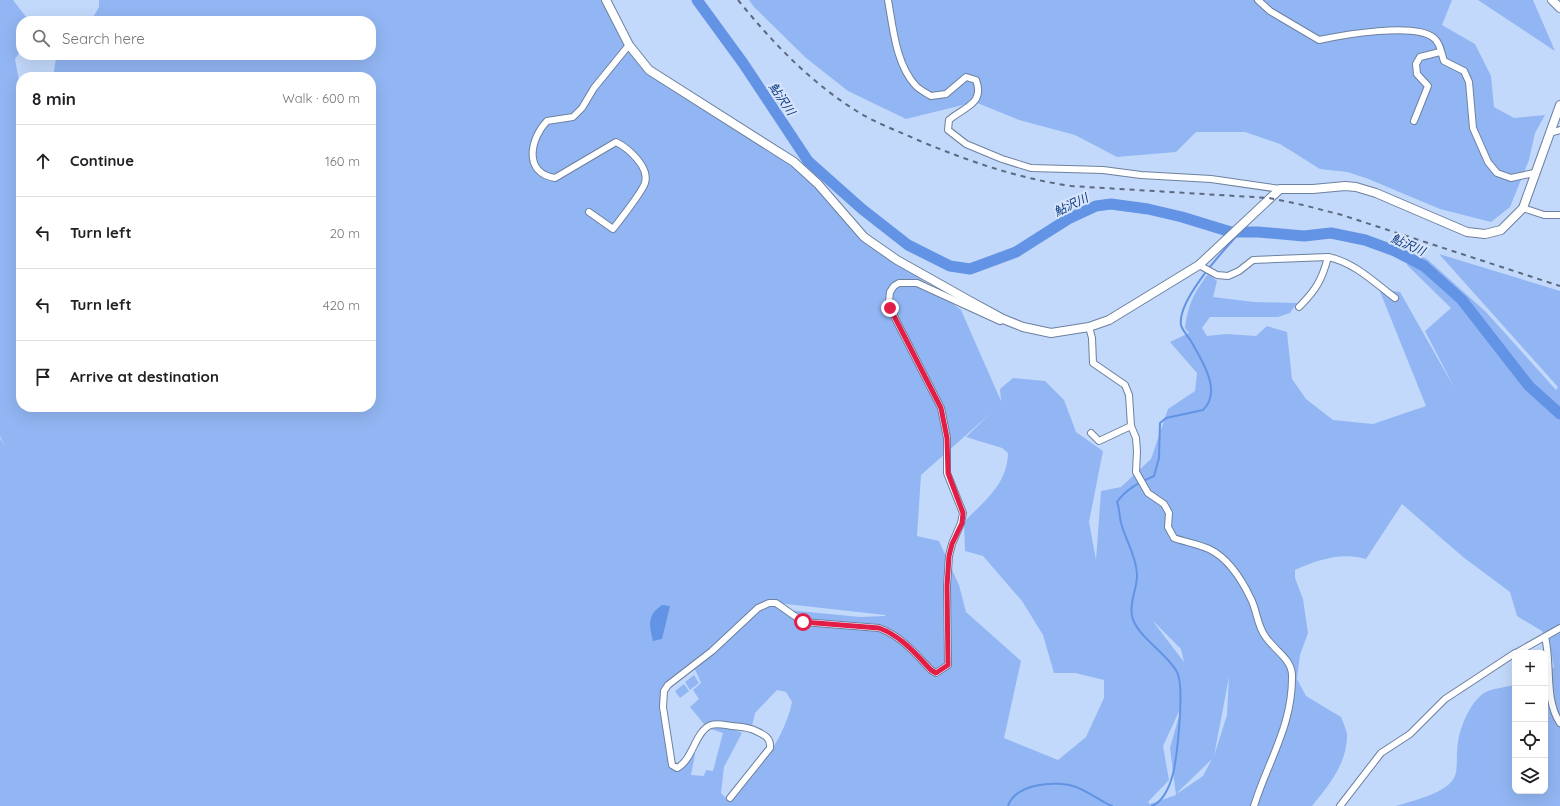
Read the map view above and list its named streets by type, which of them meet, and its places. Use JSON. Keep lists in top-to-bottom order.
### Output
{
  "water": ["鮎沢川"],
  "page": {
    "search": "Search here",
    "heading": ["8 min", "Walk · 600 m"],
    "list": [
      ["Continue", "160 m"],
      ["Turn left", "20 m"],
      ["Turn left", "420 m"],
      "Arrive at destination"
    ],
    "map_buttons": ["+", "−"]
  }
}
